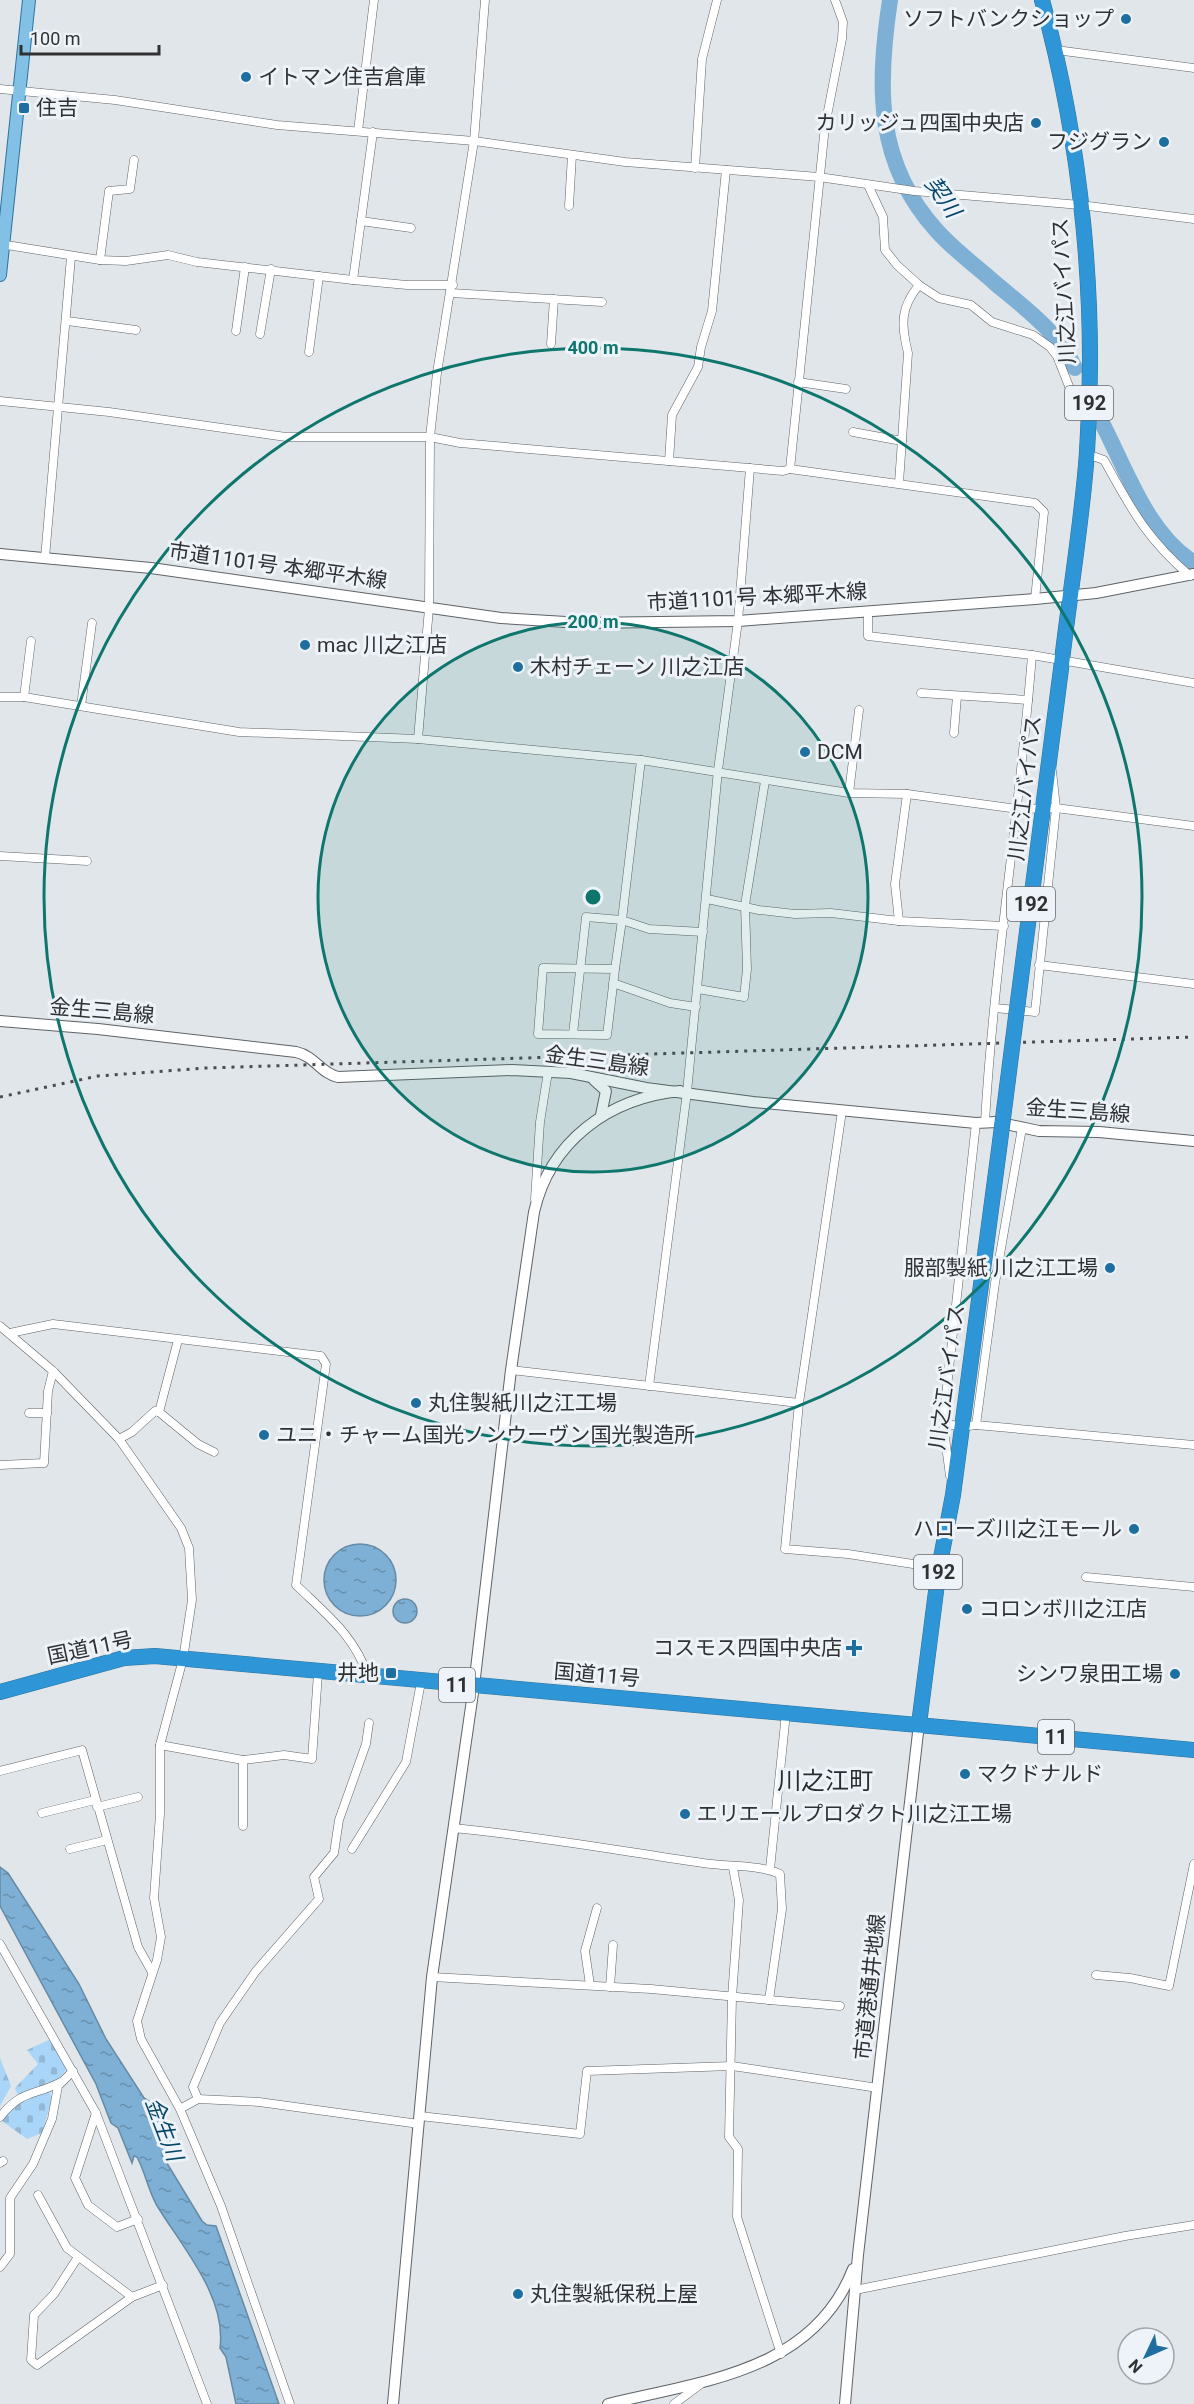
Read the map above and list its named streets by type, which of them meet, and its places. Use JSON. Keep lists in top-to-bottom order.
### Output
{
  "streets": {
    "highway": [
      "川之江バイパス",
      "192",
      "国道11号",
      "11"
    ],
    "street": ["市道1101号 本郷平木線", "金生三島線", "市道港通井地線"]
  },
  "crossings": [
    ["川之江バイパス", "市道1101号 本郷平木線"],
    ["川之江バイパス", "国道11号"],
    ["川之江バイパス", "市道港通井地線"],
    ["国道11号", "市道港通井地線"]
  ],
  "districts": ["川之江町"],
  "water": ["契川", "金生川"],
  "places": {
    "other": [
      "ソフトバンクショップ",
      "イトマン住吉倉庫",
      "カリッジュ四国中央店",
      "フジグラン",
      "mac 川之江店",
      "木村チェーン 川之江店",
      "DCM",
      "服部製紙 川之江工場",
      "丸住製紙川之江工場",
      "ユニ・チャーム国光ノンウーヴン国光製造所",
      "ハローズ川之江モール",
      "コロンボ川之江店",
      "シンワ泉田工場",
      "マクドナルド",
      "エリエールプロダクト川之江工場",
      "丸住製紙保税上屋"
    ],
    "transit": ["住吉", "井地"],
    "health": ["コスモス四国中央店"]
  },
  "scale_bar": "100 m",
  "north": "bottom left",
  "rings": ["400 m", "200 m"]
}
